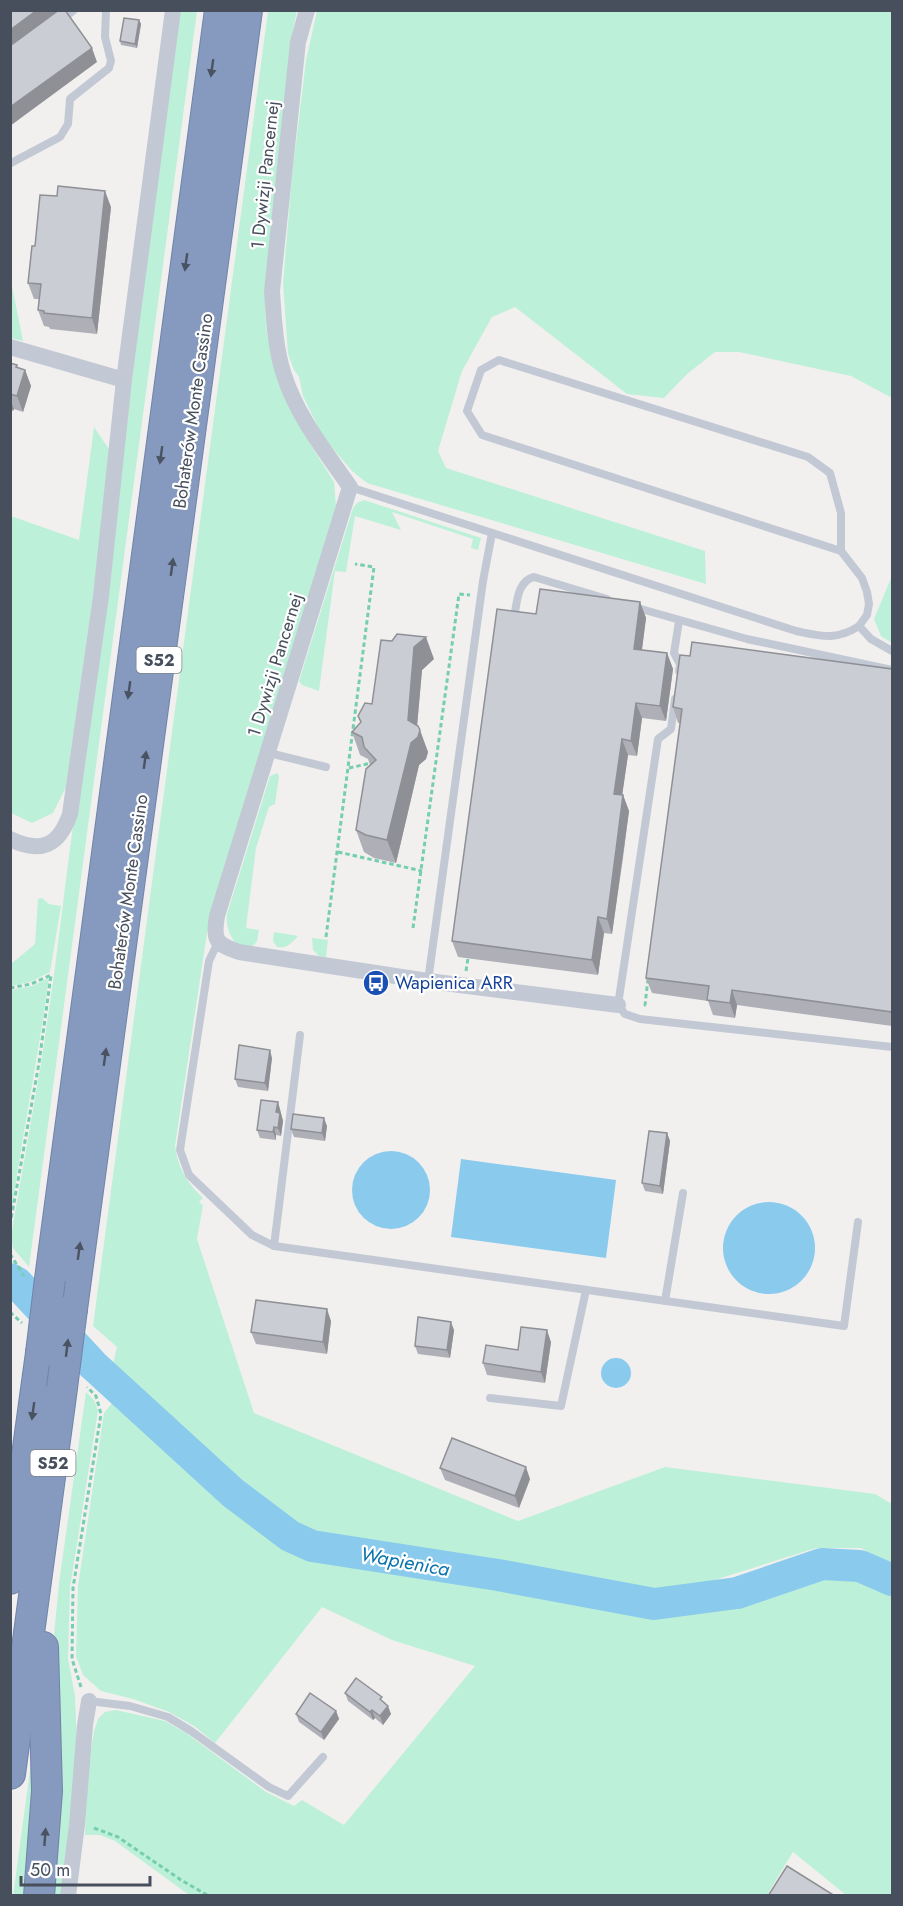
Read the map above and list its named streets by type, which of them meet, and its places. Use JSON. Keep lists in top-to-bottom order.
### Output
{
  "streets": {
    "highway": ["Bohaterów Monte Cassino", "S52"],
    "street": ["1 Dywizji Pancernej"]
  },
  "water": ["Wapienica"],
  "places": {
    "bus stop": ["Wapienica ARR"]
  },
  "scale_bar": "50 m"
}
